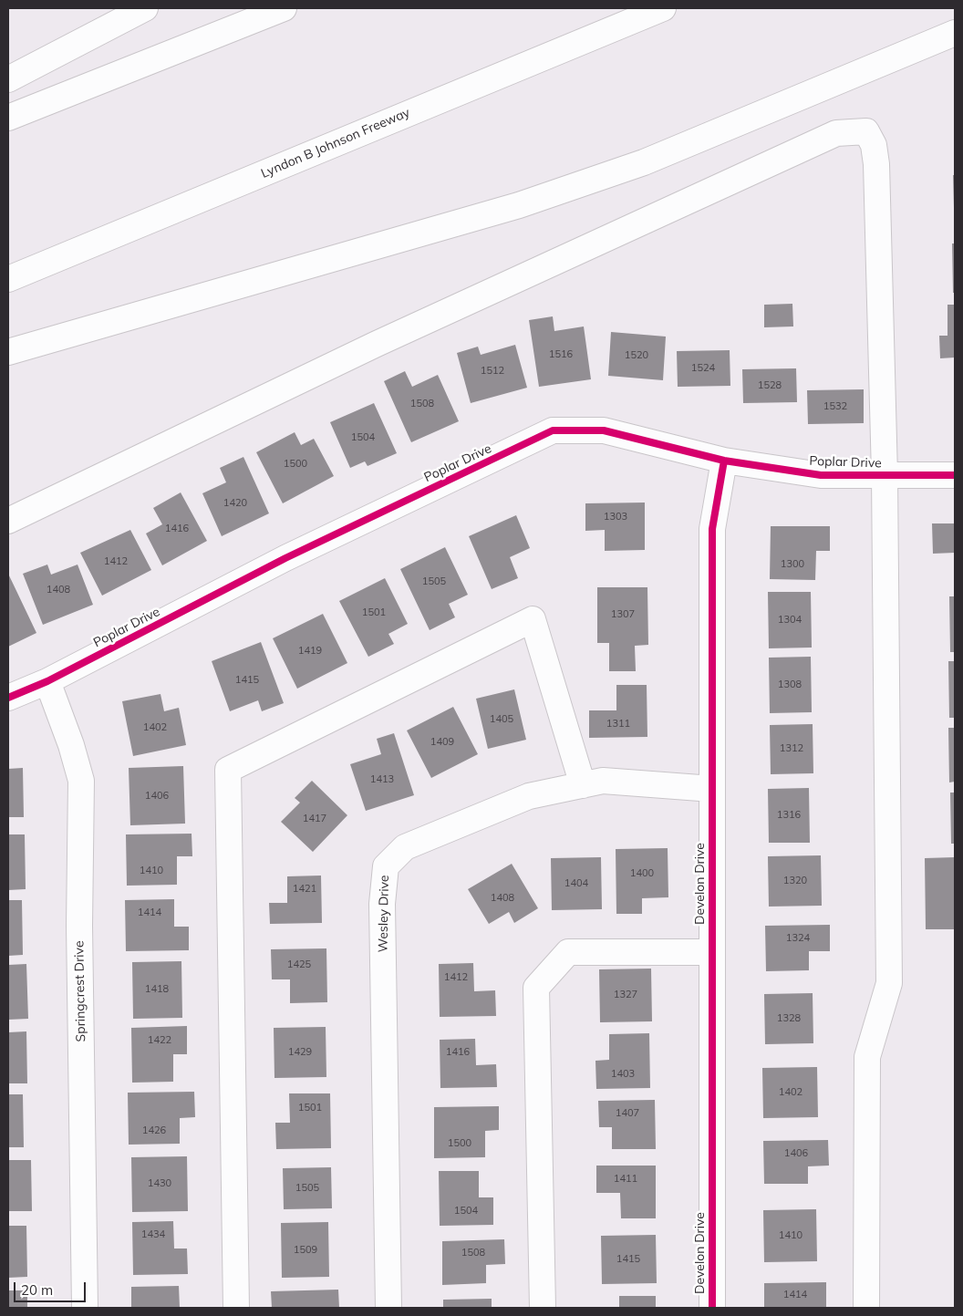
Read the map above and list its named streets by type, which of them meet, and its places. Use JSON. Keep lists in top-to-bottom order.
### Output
{
  "streets": {
    "main road": [
      "Lyndon B Johnson Freeway",
      "Poplar Drive",
      "Develon Drive",
      "Wesley Drive",
      "Springcrest Drive"
    ]
  },
  "crossings": [
    ["Poplar Drive", "Develon Drive"],
    ["Poplar Drive", "Springcrest Drive"],
    ["Develon Drive", "Wesley Drive"]
  ],
  "house_numbers": [
    "1516",
    "1520",
    "1524",
    "1512",
    "1528",
    "1508",
    "1532",
    "1504",
    "1500",
    "1420",
    "1303",
    "1416",
    "1412",
    "1300",
    "1505",
    "1408",
    "1501",
    "1307",
    "1304",
    "1419",
    "1415",
    "1308",
    "1405",
    "1311",
    "1402",
    "1409",
    "1312",
    "1413",
    "1406",
    "1316",
    "1417",
    "1410",
    "1400",
    "1320",
    "1404",
    "1421",
    "1408",
    "1414",
    "1324",
    "1425",
    "1412",
    "1418",
    "1327",
    "1328",
    "1422",
    "1429",
    "1416",
    "1403",
    "1402",
    "1501",
    "1407",
    "1426",
    "1500",
    "1406",
    "1411",
    "1430",
    "1505",
    "1504",
    "1434",
    "1410",
    "1509",
    "1508",
    "1415",
    "1414"
  ],
  "scale_bar": "20 m"
}
